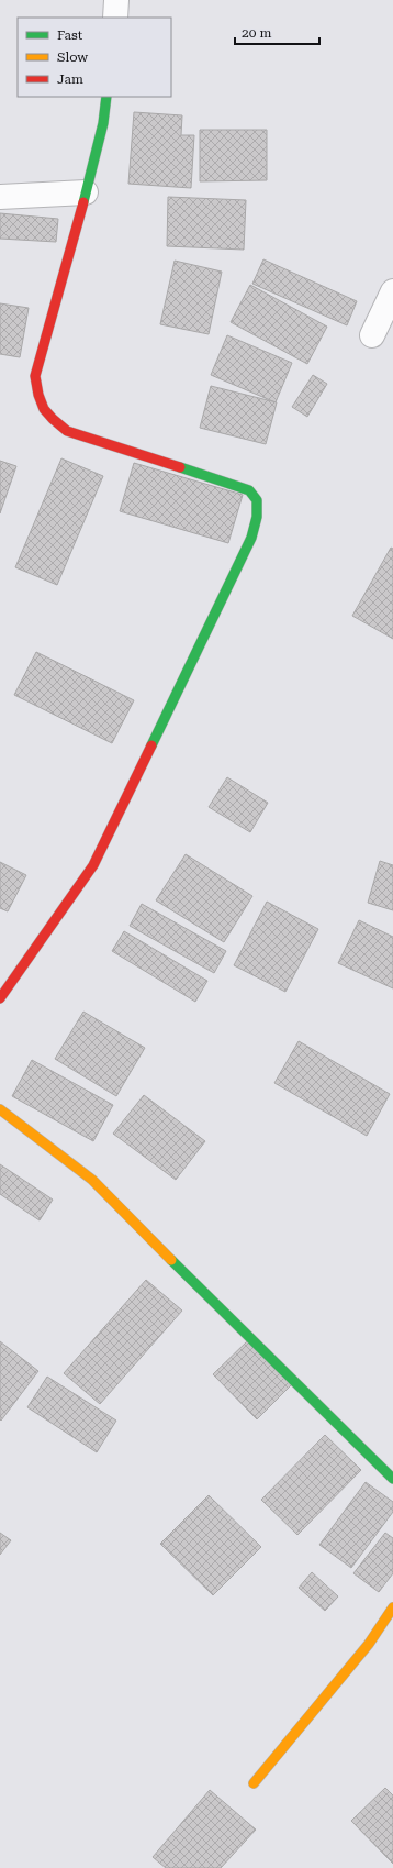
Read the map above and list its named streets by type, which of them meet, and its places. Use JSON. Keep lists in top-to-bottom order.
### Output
{
  "legend": ["Fast", "Slow", "Jam"],
  "scale_bar": "20 m"
}
